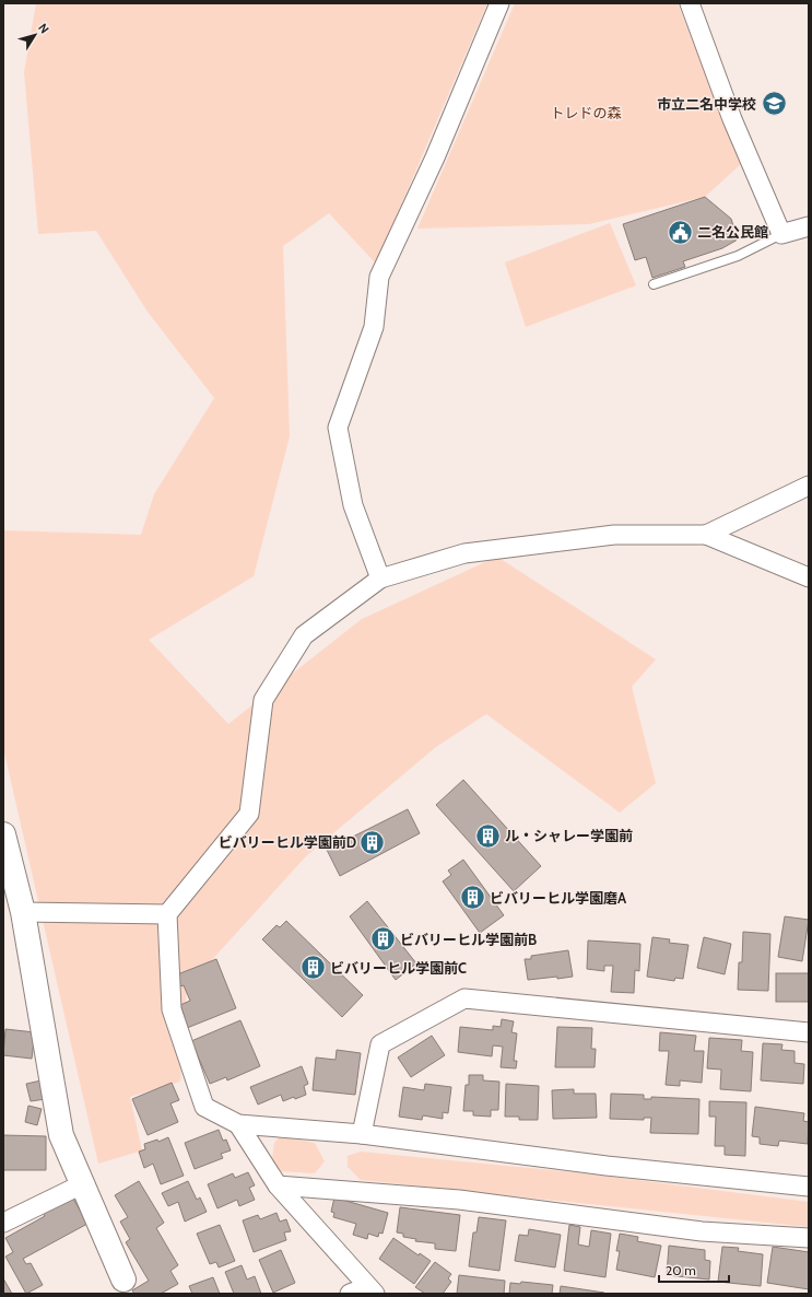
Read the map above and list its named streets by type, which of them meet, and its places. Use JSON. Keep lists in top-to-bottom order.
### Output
{
  "parks": ["トレドの森"],
  "places": {
    "school or university": ["市立二名中学校"],
    "public building": ["二名公民館"],
    "building": [
      "ル・シャレー学園前",
      "ビバリーヒル学園前D",
      "ビバリーヒル学園磨A",
      "ビバリーヒル学園前B",
      "ビバリーヒル学園前C"
    ]
  },
  "scale_bar": "20 m",
  "north": "top right"
}
